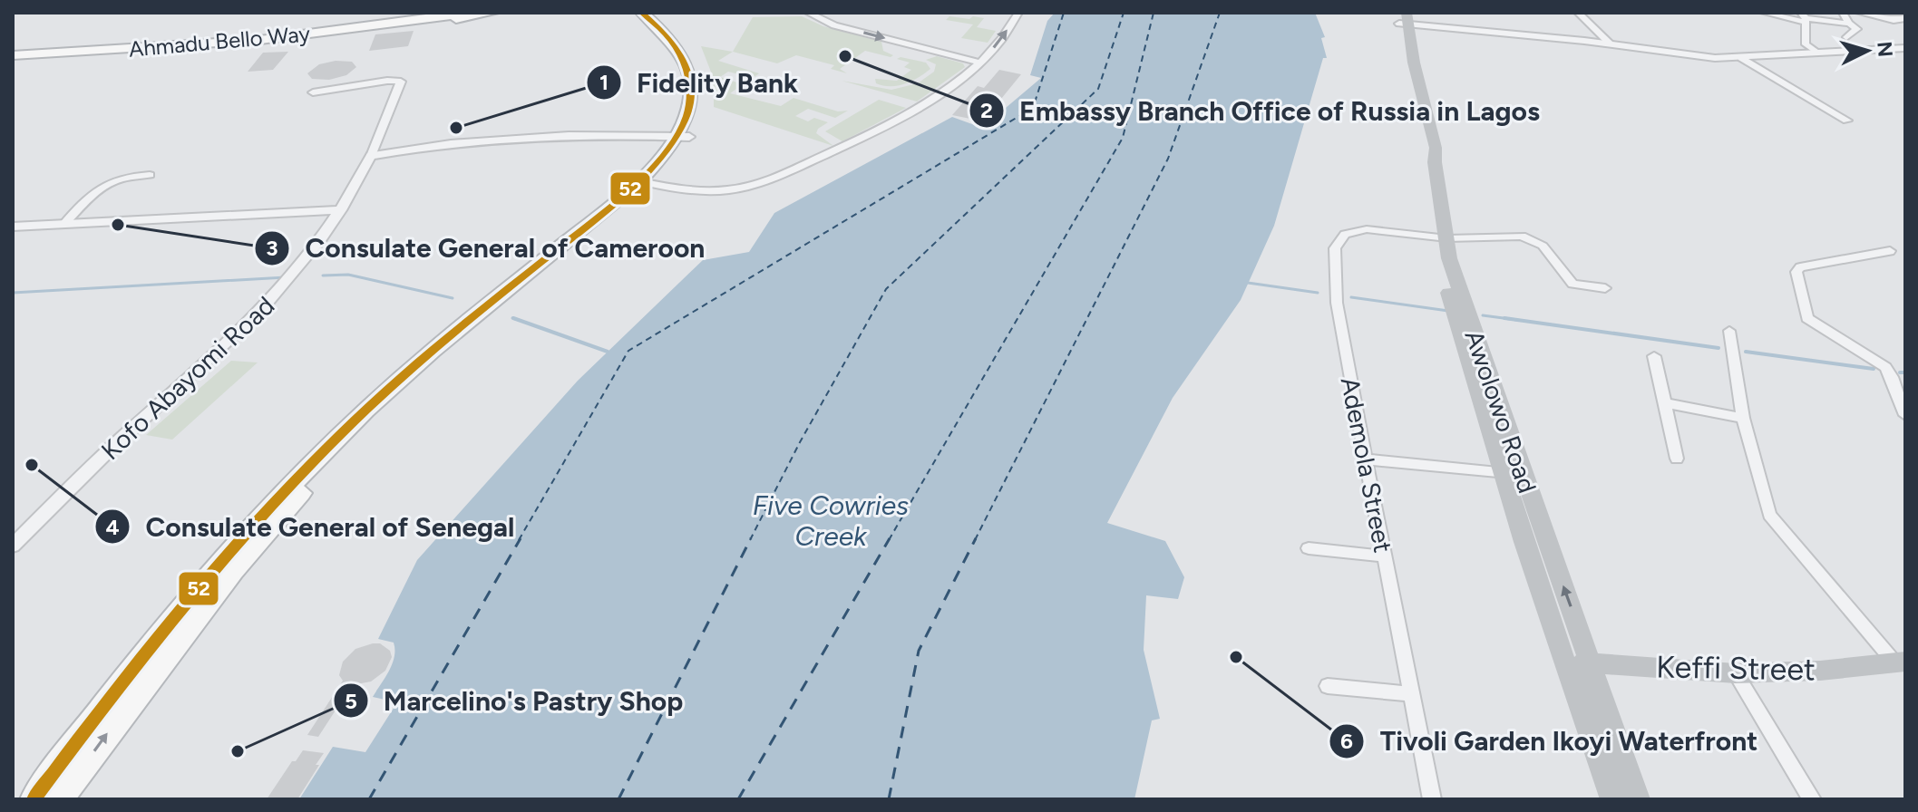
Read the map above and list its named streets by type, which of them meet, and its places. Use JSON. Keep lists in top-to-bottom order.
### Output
{
  "streets": {
    "highway": ["Ahmadu Bello Way"],
    "main road": ["Awolowo Road", "Keffi Street"],
    "street": ["Kofo Abayomi Road", "Ademola Street"]
  },
  "crossings": [
    ["Awolowo Road", "Ademola Street"],
    ["Awolowo Road", "Keffi Street"]
  ],
  "water": ["Five Cowries Creek"],
  "places": [
    "Embassy Branch Office of Russia in Lagos",
    "Fidelity Bank",
    "Consulate General of Cameroon",
    "Consulate General of Senegal",
    "Tivoli Garden Ikoyi Waterfront",
    "Marcelino's Pastry Shop"
  ],
  "lines": ["transit line 52"],
  "north": "right"
}
